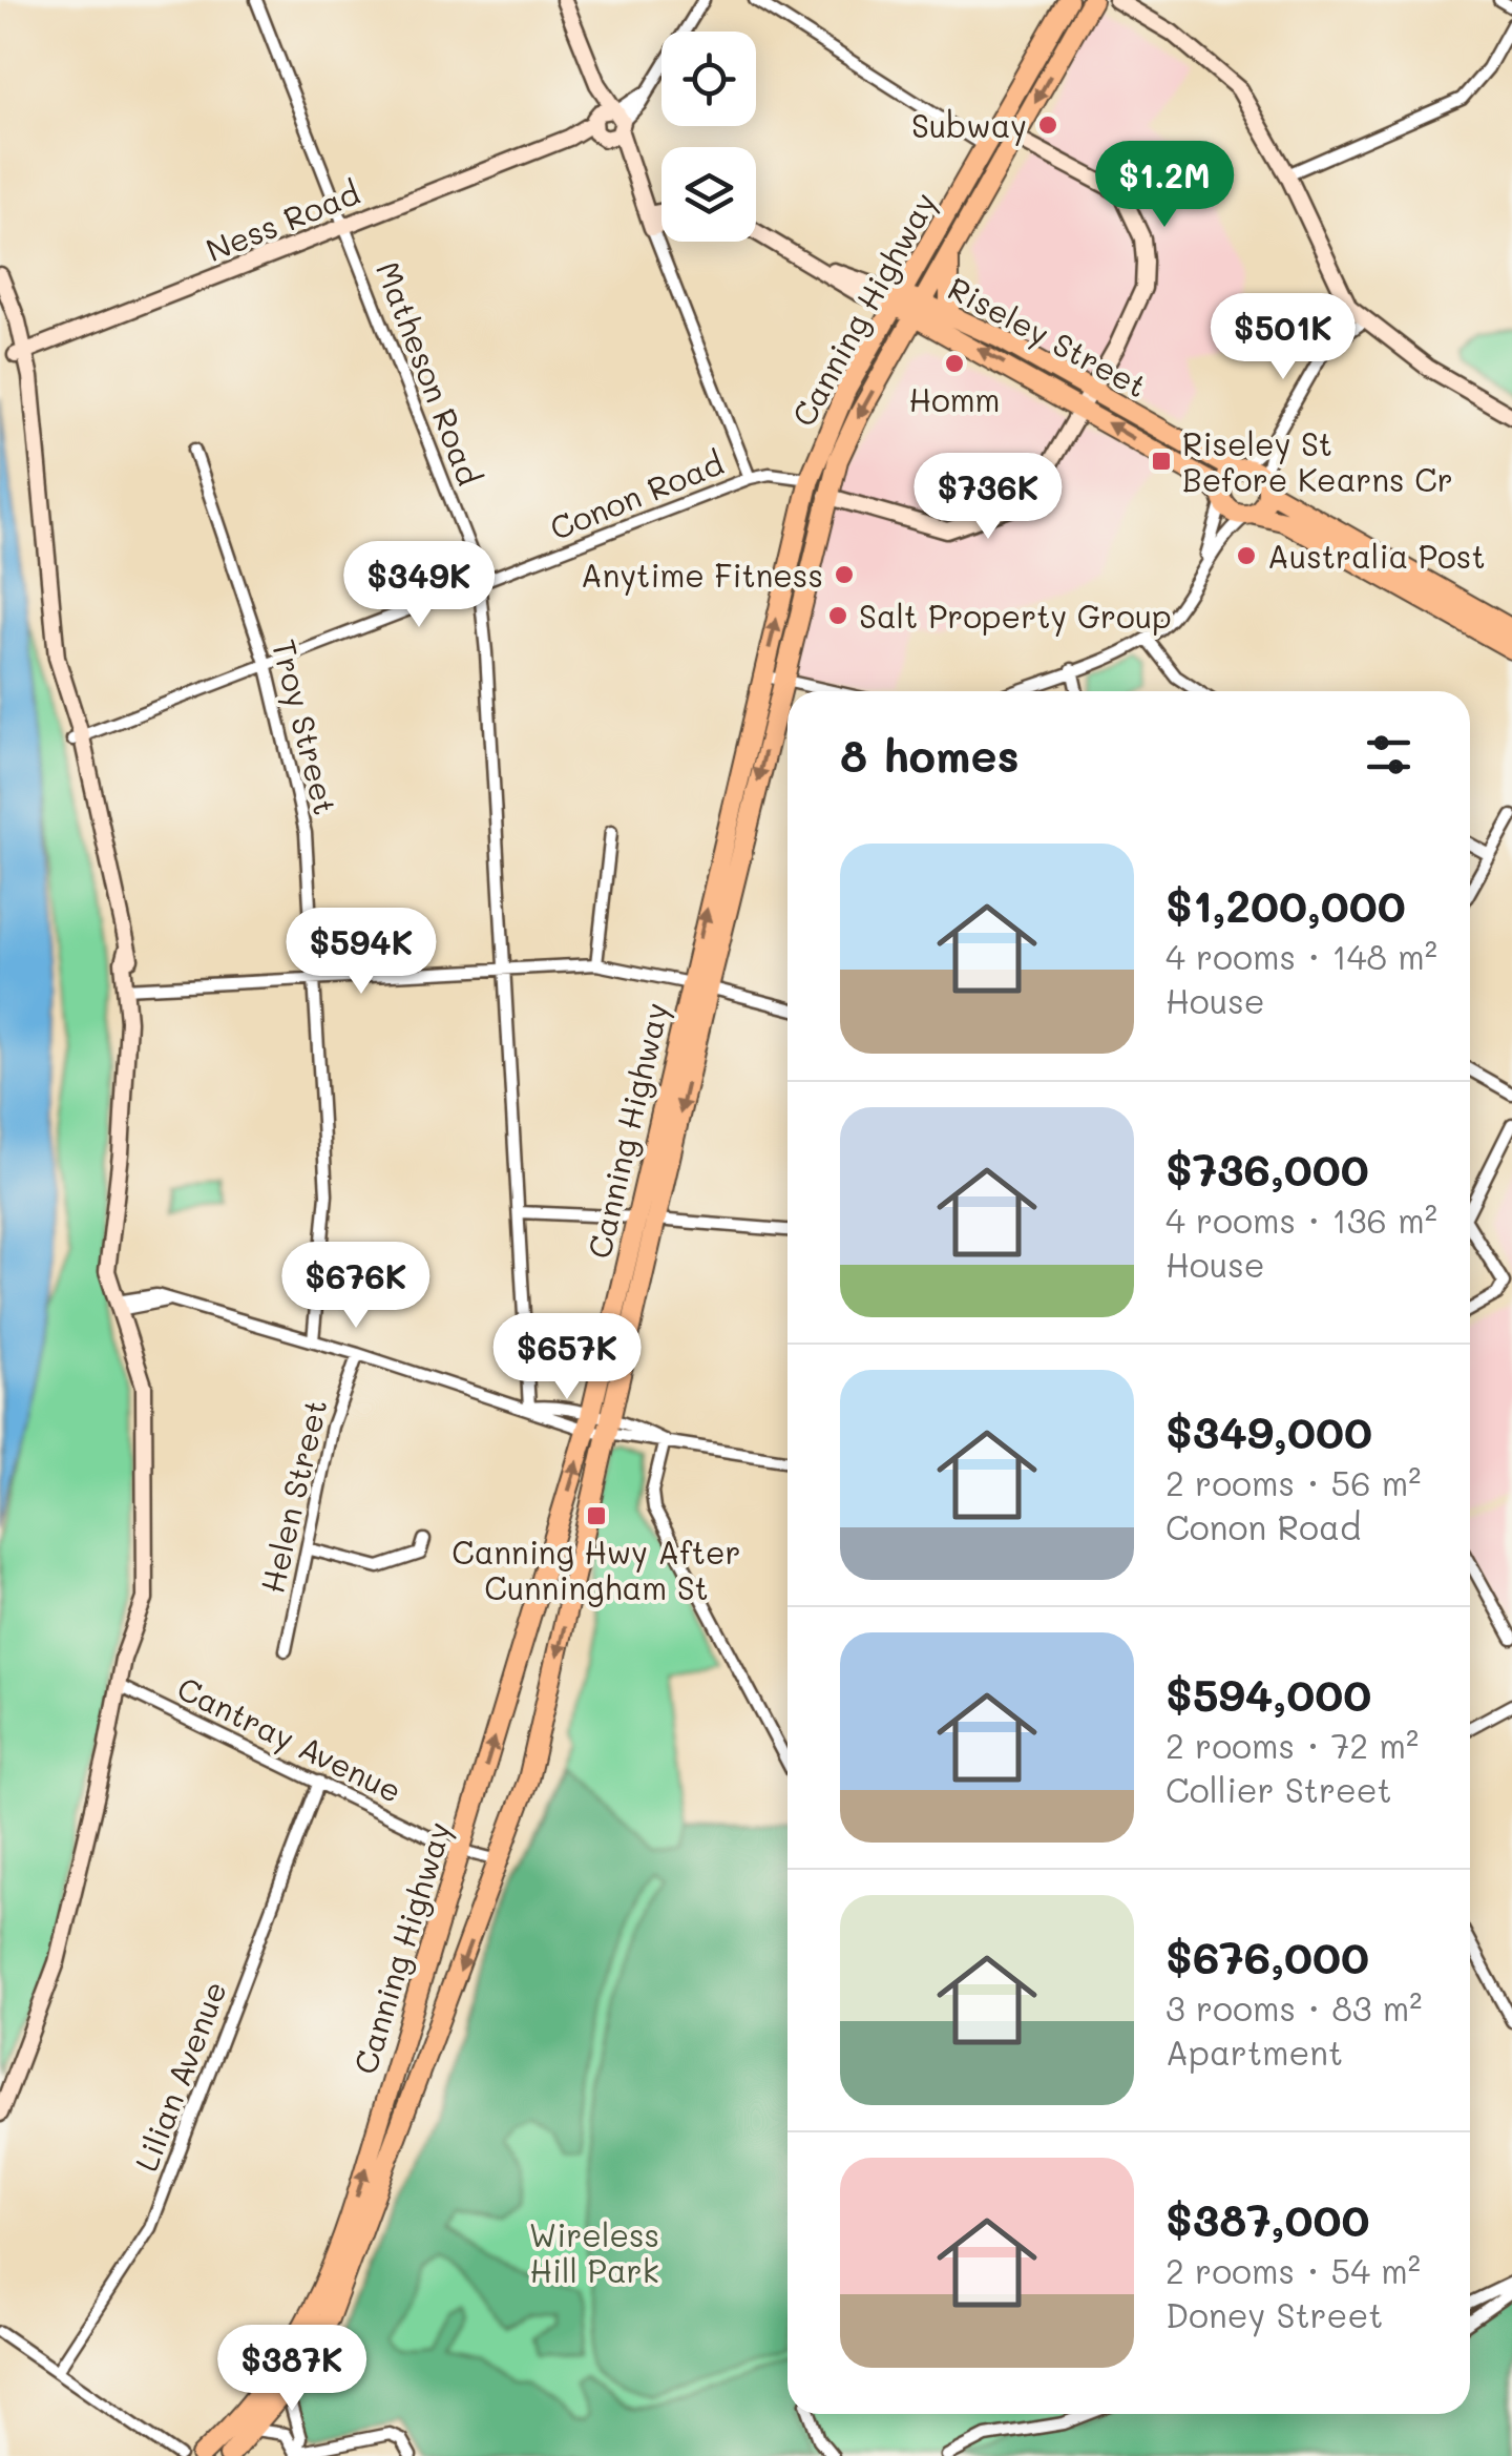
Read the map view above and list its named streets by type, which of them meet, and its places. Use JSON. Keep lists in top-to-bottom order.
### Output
{
  "streets": {
    "highway": ["Canning Highway", "Riseley Street"],
    "street": [
      "Ness Road",
      "Matheson Road",
      "Conon Road",
      "Troy Street",
      "Helen Street",
      "Cantray Avenue",
      "Lilian Avenue"
    ]
  },
  "crossings": [
    ["Ness Road", "Matheson Road"],
    ["Canning Highway", "Riseley Street"],
    ["Canning Highway", "Conon Road"],
    ["Canning Highway", "Cantray Avenue"],
    ["Matheson Road", "Conon Road"],
    ["Conon Road", "Troy Street"],
    ["Cantray Avenue", "Lilian Avenue"]
  ],
  "parks": ["Wireless Hill Park"],
  "places": {
    "other": [
      "Subway",
      "Homm",
      "Australia Post",
      "Anytime Fitness",
      "Salt Property Group"
    ],
    "transit": ["Riseley St Before Kearns Cr", "Canning Hwy After Cunningham St"]
  },
  "page": {
    "price": [
      "$1.2M",
      "$501K",
      "$736K",
      "$349K",
      "$594K",
      "$676K",
      "$657K",
      "$387K"
    ],
    "heading": "8 homes",
    "list": [
      {
        "name": "$1,200,000",
        "note": "4 rooms · 148 m² · House"
      },
      {
        "name": "$736,000",
        "note": "4 rooms · 136 m² · House"
      },
      {
        "name": "$349,000",
        "note": "2 rooms · 56 m² · Conon Road"
      },
      {
        "name": "$594,000",
        "note": "2 rooms · 72 m² · Collier Street"
      },
      {
        "name": "$676,000",
        "note": "3 rooms · 83 m² · Apartment"
      },
      {
        "name": "$387,000",
        "note": "2 rooms · 54 m² · Doney Street"
      }
    ]
  }
}
